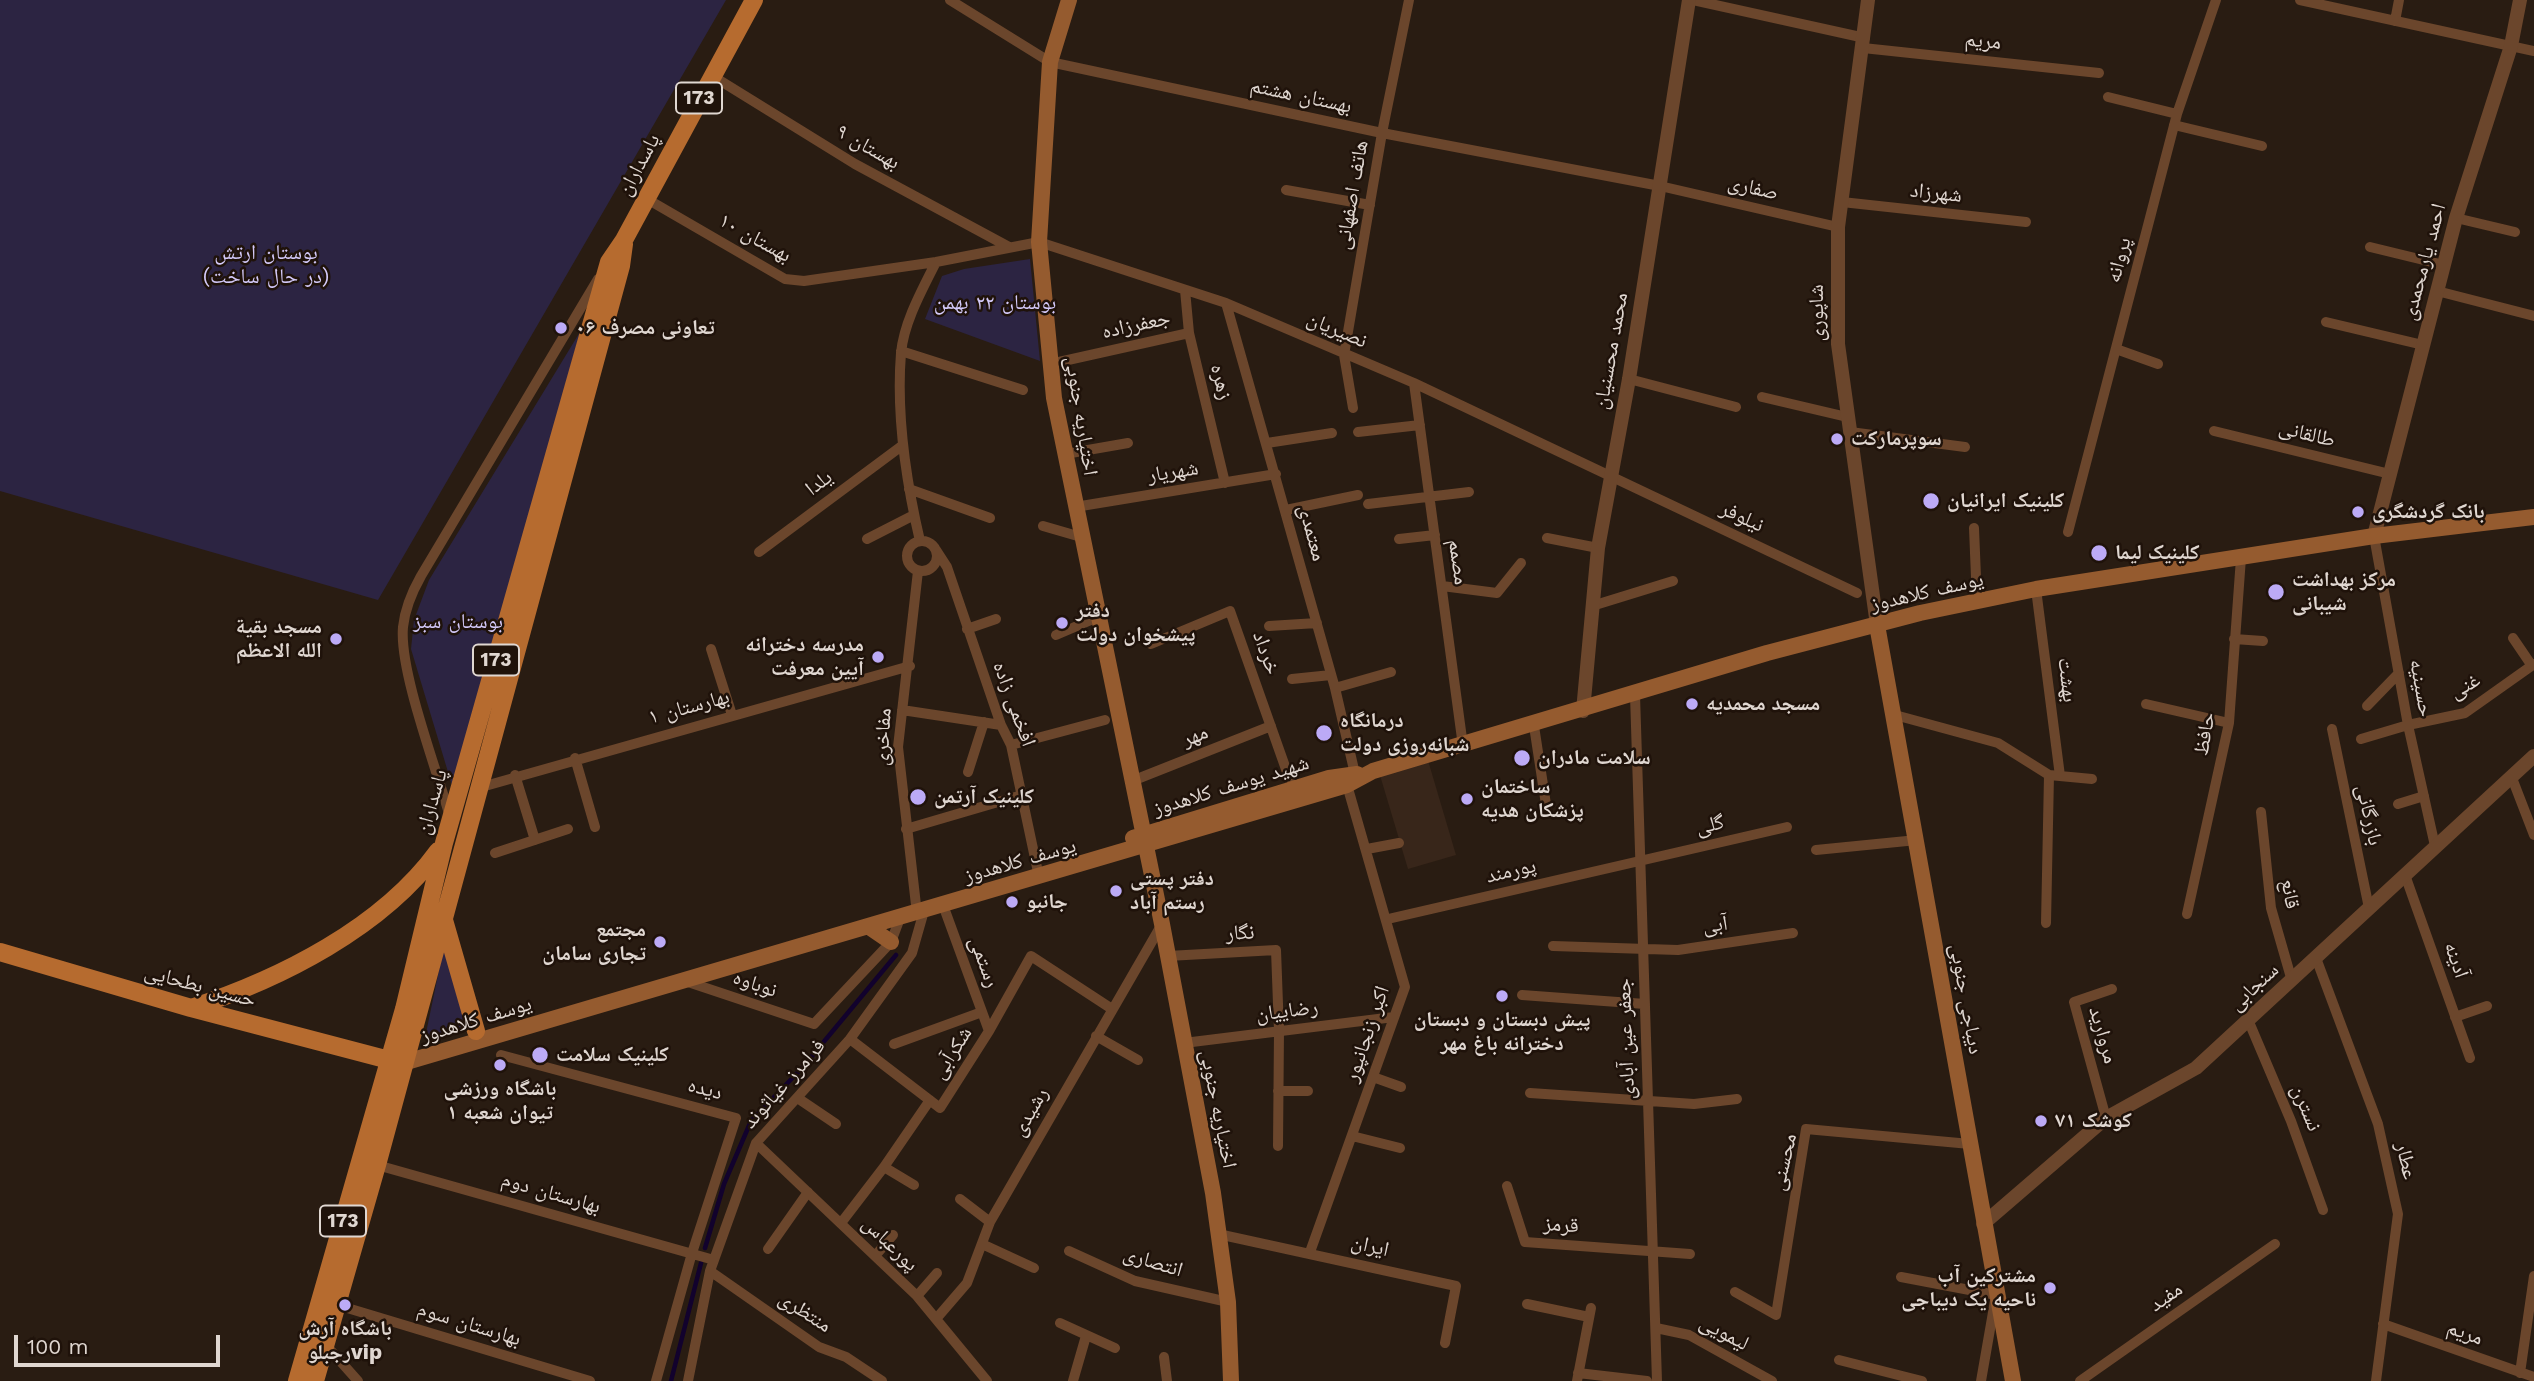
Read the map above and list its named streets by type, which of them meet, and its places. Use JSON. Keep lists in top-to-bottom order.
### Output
{
  "streets": {
    "main road": [
      "173",
      "پاسداران",
      "اختیاریه جنوبی",
      "یوسف کلاهدوز",
      "شهید یوسف کلاهدوز",
      "حسین بطحایی",
      "دیباجی جنوبی"
    ],
    "street": [
      "مریم",
      "بهستان هشتم",
      "بهستان ٩",
      "صفاری",
      "شهرزاد",
      "هاتف اصفهانی",
      "بهستان ١٠",
      "پروانه",
      "احمد یارمحمدی",
      "شاپوری",
      "جعفرزاده",
      "نصیریان",
      "محمد محسنیان",
      "زهره",
      "طالقانی",
      "شهریار",
      "یلدا",
      "نیلوفر",
      "معتمدی",
      "مصمم",
      "خرداد",
      "بهشت",
      "غنی",
      "حسینیه",
      "افخمی زاده",
      "بهارستان ١",
      "حافظ",
      "مهر",
      "مفاخری",
      "بازرگانی",
      "گلی",
      "پورمند",
      "قانع",
      "آبی",
      "نگار",
      "آدینه",
      "رستمی",
      "نوباوه",
      "سنجابی",
      "رضاییان",
      "اکبر زنجانپور",
      "مروارید",
      "جعفر عین آبادی",
      "شکرآبی",
      "فرامرز غیاثوند",
      "دیده",
      "نسترن",
      "رشیدی",
      "عطار",
      "محسنی",
      "بهارستان دوم",
      "قرمز",
      "پورعباس",
      "ایران",
      "انتصاری",
      "مفید",
      "منتظری",
      "بهارستان سوم",
      "لیمویی"
    ]
  },
  "crossings": [
    ["مریم", "شاپوری"],
    ["مریم", "محمد محسنیان"],
    ["مریم", "عطار"],
    ["بهستان هشتم", "صفاری"],
    ["بهستان هشتم", "هاتف اصفهانی"],
    ["بهستان هشتم", "محمد محسنیان"],
    ["بهستان هشتم", "اختیاریه جنوبی"],
    ["بهستان ٩", "پاسداران"],
    ["بهستان ٩", "بهستان ١٠"],
    ["پاسداران", "بهستان ١٠"],
    ["پاسداران", "یوسف کلاهدوز"],
    ["پاسداران", "بهارستان ١"],
    ["پاسداران", "حسین بطحایی"],
    ["پاسداران", "بهارستان دوم"],
    ["پاسداران", "بهارستان سوم"],
    ["صفاری", "شاپوری"],
    ["صفاری", "محمد محسنیان"],
    ["شهرزاد", "شاپوری"],
    ["هاتف اصفهانی", "نصیریان"],
    ["بهستان ١٠", "نصیریان"],
    ["بهستان ١٠", "اختیاریه جنوبی"],
    ["احمد یارمحمدی", "طالقانی"],
    ["احمد یارمحمدی", "یوسف کلاهدوز"],
    ["احمد یارمحمدی", "حسینیه"],
    ["شاپوری", "یوسف کلاهدوز"],
    ["شاپوری", "دیباجی جنوبی"],
    ["جعفرزاده", "زهره"],
    ["جعفرزاده", "اختیاریه جنوبی"],
    ["نصیریان", "محمد محسنیان"],
    ["نصیریان", "زهره"],
    ["نصیریان", "اختیاریه جنوبی"],
    ["نصیریان", "نیلوفر"],
    ["نصیریان", "معتمدی"],
    ["نصیریان", "مصمم"],
    ["محمد محسنیان", "نیلوفر"],
    ["محمد محسنیان", "یوسف کلاهدوز"],
    ["زهره", "شهریار"],
    ["اختیاریه جنوبی", "شهریار"],
    ["اختیاریه جنوبی", "یوسف کلاهدوز"],
    ["اختیاریه جنوبی", "مهر"],
    ["اختیاریه جنوبی", "شهید یوسف کلاهدوز"],
    ["اختیاریه جنوبی", "نگار"],
    ["اختیاریه جنوبی", "رضاییان"],
    ["اختیاریه جنوبی", "رشیدی"],
    ["اختیاریه جنوبی", "ایران"],
    ["اختیاریه جنوبی", "انتصاری"],
    ["شهریار", "معتمدی"],
    ["معتمدی", "شهید یوسف کلاهدوز"],
    ["معتمدی", "اکبر زنجانپور"],
    ["مصمم", "یوسف کلاهدوز"],
    ["یوسف کلاهدوز", "بهشت"],
    ["یوسف کلاهدوز", "حسینیه"],
    ["یوسف کلاهدوز", "افخمی زاده"],
    ["یوسف کلاهدوز", "حافظ"],
    ["یوسف کلاهدوز", "مفاخری"],
    ["یوسف کلاهدوز", "شهید یوسف کلاهدوز"],
    ["یوسف کلاهدوز", "رستمی"],
    ["یوسف کلاهدوز", "نوباوه"],
    ["یوسف کلاهدوز", "حسین بطحایی"],
    ["یوسف کلاهدوز", "دیباجی جنوبی"],
    ["یوسف کلاهدوز", "جعفر عین آبادی"],
    ["یوسف کلاهدوز", "فرامرز غیاثوند"],
    ["خرداد", "مهر"],
    ["خرداد", "شهید یوسف کلاهدوز"],
    ["غنی", "حسینیه"],
    ["حسینیه", "سنجابی"],
    ["افخمی زاده", "مفاخری"],
    ["بهارستان ١", "مفاخری"],
    ["مفاخری", "فرامرز غیاثوند"],
    ["شهید یوسف کلاهدوز", "اکبر زنجانپور"],
    ["بازرگانی", "سنجابی"],
    ["گلی", "پورمند"],
    ["گلی", "جعفر عین آبادی"],
    ["پورمند", "اکبر زنجانپور"],
    ["پورمند", "جعفر عین آبادی"],
    ["قانع", "سنجابی"],
    ["آبی", "جعفر عین آبادی"],
    ["نگار", "رضاییان"],
    ["آدینه", "سنجابی"],
    ["رستمی", "شکرآبی"],
    ["نوباوه", "فرامرز غیاثوند"],
    ["سنجابی", "دیباجی جنوبی"],
    ["سنجابی", "مروارید"],
    ["سنجابی", "نسترن"],
    ["سنجابی", "عطار"],
    ["دیباجی جنوبی", "محسنی"],
    ["رضاییان", "اکبر زنجانپور"],
    ["اکبر زنجانپور", "ایران"],
    ["جعفر عین آبادی", "قرمز"],
    ["جعفر عین آبادی", "لیمویی"],
    ["شکرآبی", "فرامرز غیاثوند"],
    ["شکرآبی", "رشیدی"],
    ["فرامرز غیاثوند", "دیده"],
    ["فرامرز غیاثوند", "بهارستان دوم"],
    ["فرامرز غیاثوند", "پورعباس"],
    ["فرامرز غیاثوند", "منتظری"],
    ["رشیدی", "پورعباس"],
    ["بهارستان دوم", "منتظری"]
  ],
  "parks": ["بوستان ارتش (در حال ساخت)", "بوستان ۲۲ بهمن", "بوستان سبز"],
  "places": [
    "تعاونی مصرف ۰۶",
    "سوپرمارکت",
    "کلینیک ایرانیان",
    "بانک گردشگری",
    "کلینیک لیما",
    "مرکز بهداشت شیبانی",
    "دفتر پیشخوان دولت",
    "مسجد بقیة الله الاعظم",
    "مدرسه دخترانه آیین معرفت",
    "مسجد محمدیه",
    "درمانگاه شبانه‌روزی دولت",
    "سلامت مادران",
    "کلینیک آرتمن",
    "ساختمان پزشکان هدیه",
    "دفتر پستی رستم آباد",
    "جانبو",
    "مجتمع تجاری سامان",
    "پیش دبستان و دبستان دخترانه باغ مهر",
    "کلینیک سلامت",
    "باشگاه ورزشی تیوان شعبه ۱",
    "کوشک ۷۱",
    "مشترکین آب ناحیه یک دیباجی",
    "باشگاه آرش رجبلوvip"
  ],
  "scale_bar": "100 m"
}
